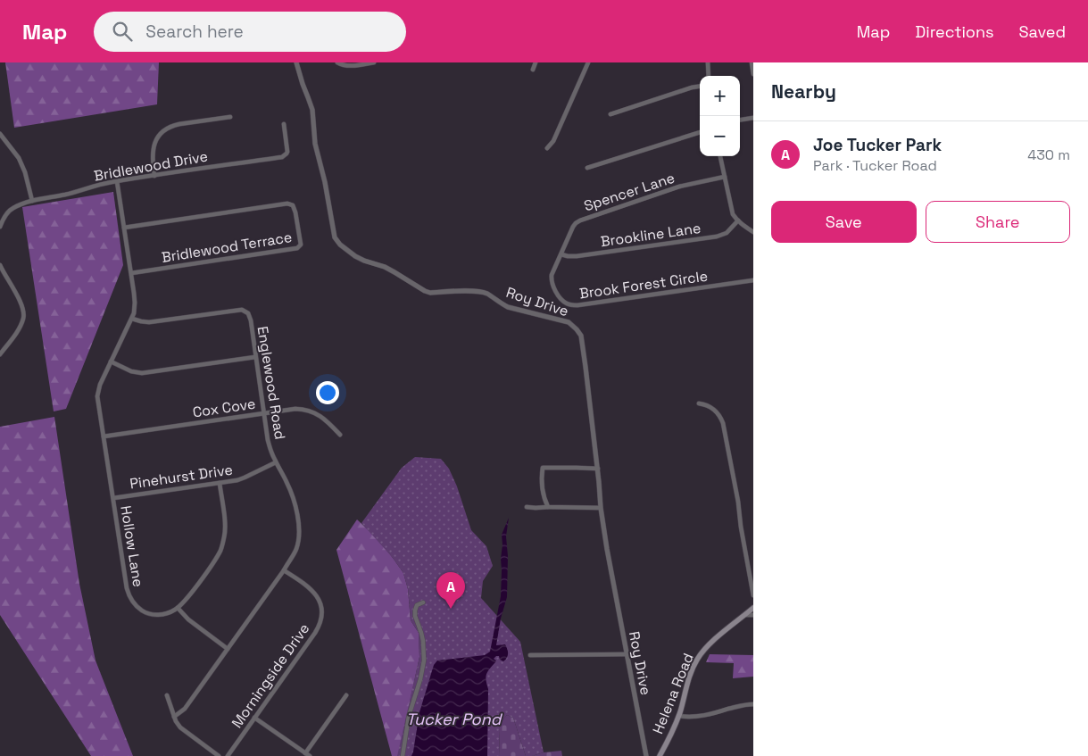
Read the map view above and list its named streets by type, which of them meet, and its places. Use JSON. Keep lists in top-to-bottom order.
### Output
{
  "streets": {
    "main road": ["Helena Road"],
    "street": [
      "Bridlewood Drive",
      "Spencer Lane",
      "Brookline Lane",
      "Bridlewood Terrace",
      "Brook Forest Circle",
      "Roy Drive",
      "Englewood Road",
      "Cox Cove",
      "Pinehurst Drive",
      "Hollow Lane",
      "Morningside Drive"
    ]
  },
  "crossings": [
    ["Spencer Lane", "Brookline Lane"],
    ["Spencer Lane", "Brook Forest Circle"],
    ["Brookline Lane", "Brook Forest Circle"],
    ["Englewood Road", "Cox Cove"],
    ["Englewood Road", "Pinehurst Drive"],
    ["Englewood Road", "Hollow Lane"],
    ["Englewood Road", "Morningside Drive"],
    ["Cox Cove", "Hollow Lane"],
    ["Pinehurst Drive", "Hollow Lane"]
  ],
  "water": ["Tucker Pond"],
  "page": {
    "header": "Map",
    "search": "Search here",
    "nav": ["Map", "Directions", "Saved"],
    "heading": "Nearby",
    "map_buttons": ["+", "−"],
    "list": [
      {
        "mark": "A",
        "name": "Joe Tucker Park",
        "note": "Park · Tucker Road",
        "value": "430 m"
      }
    ],
    "buttons": ["Save", "Share"],
    "pins": "A"
  }
}
